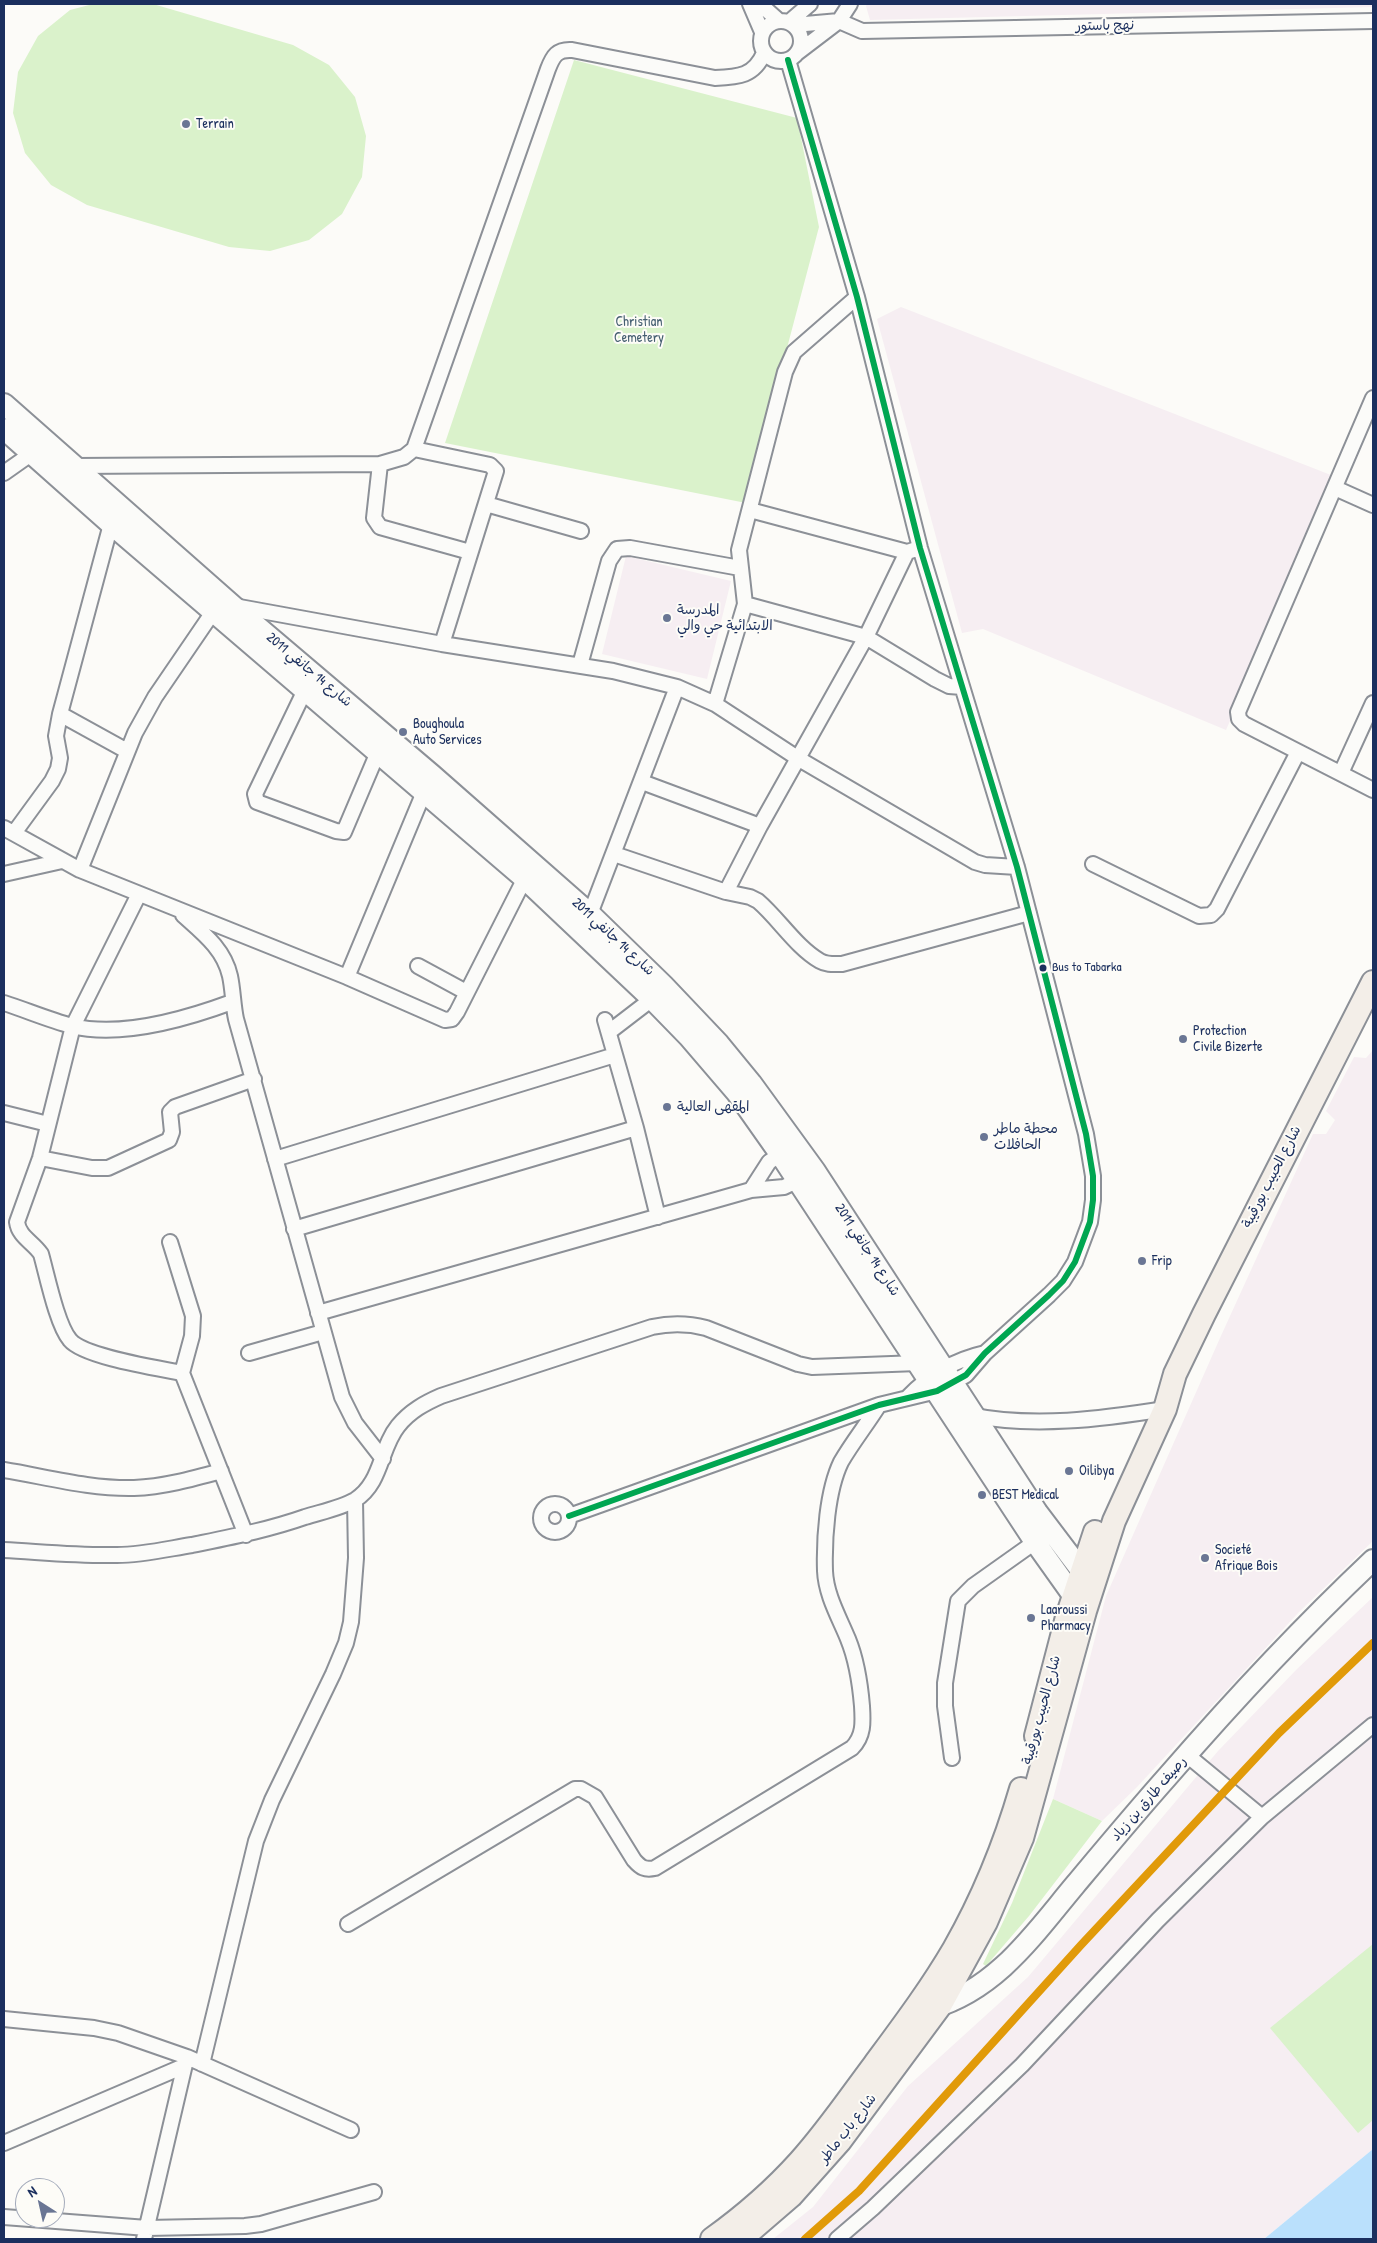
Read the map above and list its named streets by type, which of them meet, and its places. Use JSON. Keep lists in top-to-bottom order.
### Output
{
  "streets": {
    "main road": [
      "شارع 14 جانفي 2011",
      "شارع الحبيب بورقيبة",
      "رصيف طارق بن زياد",
      "شارع باب ماطر"
    ],
    "street": ["نهج باستور"]
  },
  "crossings": [
    ["شارع 14 جانفي 2011", "شارع الحبيب بورقيبة"],
    ["شارع الحبيب بورقيبة", "رصيف طارق بن زياد"],
    ["شارع الحبيب بورقيبة", "شارع باب ماطر"],
    ["رصيف طارق بن زياد", "شارع باب ماطر"]
  ],
  "parks": ["Christian Cemetery"],
  "places": [
    "Terrain",
    "المدرسة الابتدائية حي والي",
    "Boughoula Auto Services",
    "Bus to Tabarka",
    "Protection Civile Bizerte",
    "المقهى العالية",
    "محطة ماطر الحافلات",
    "Frip",
    "Oilibya",
    "BEST Medical",
    "Societé Afrique Bois",
    "Laaroussi Pharmacy"
  ],
  "north": "top left"
}
